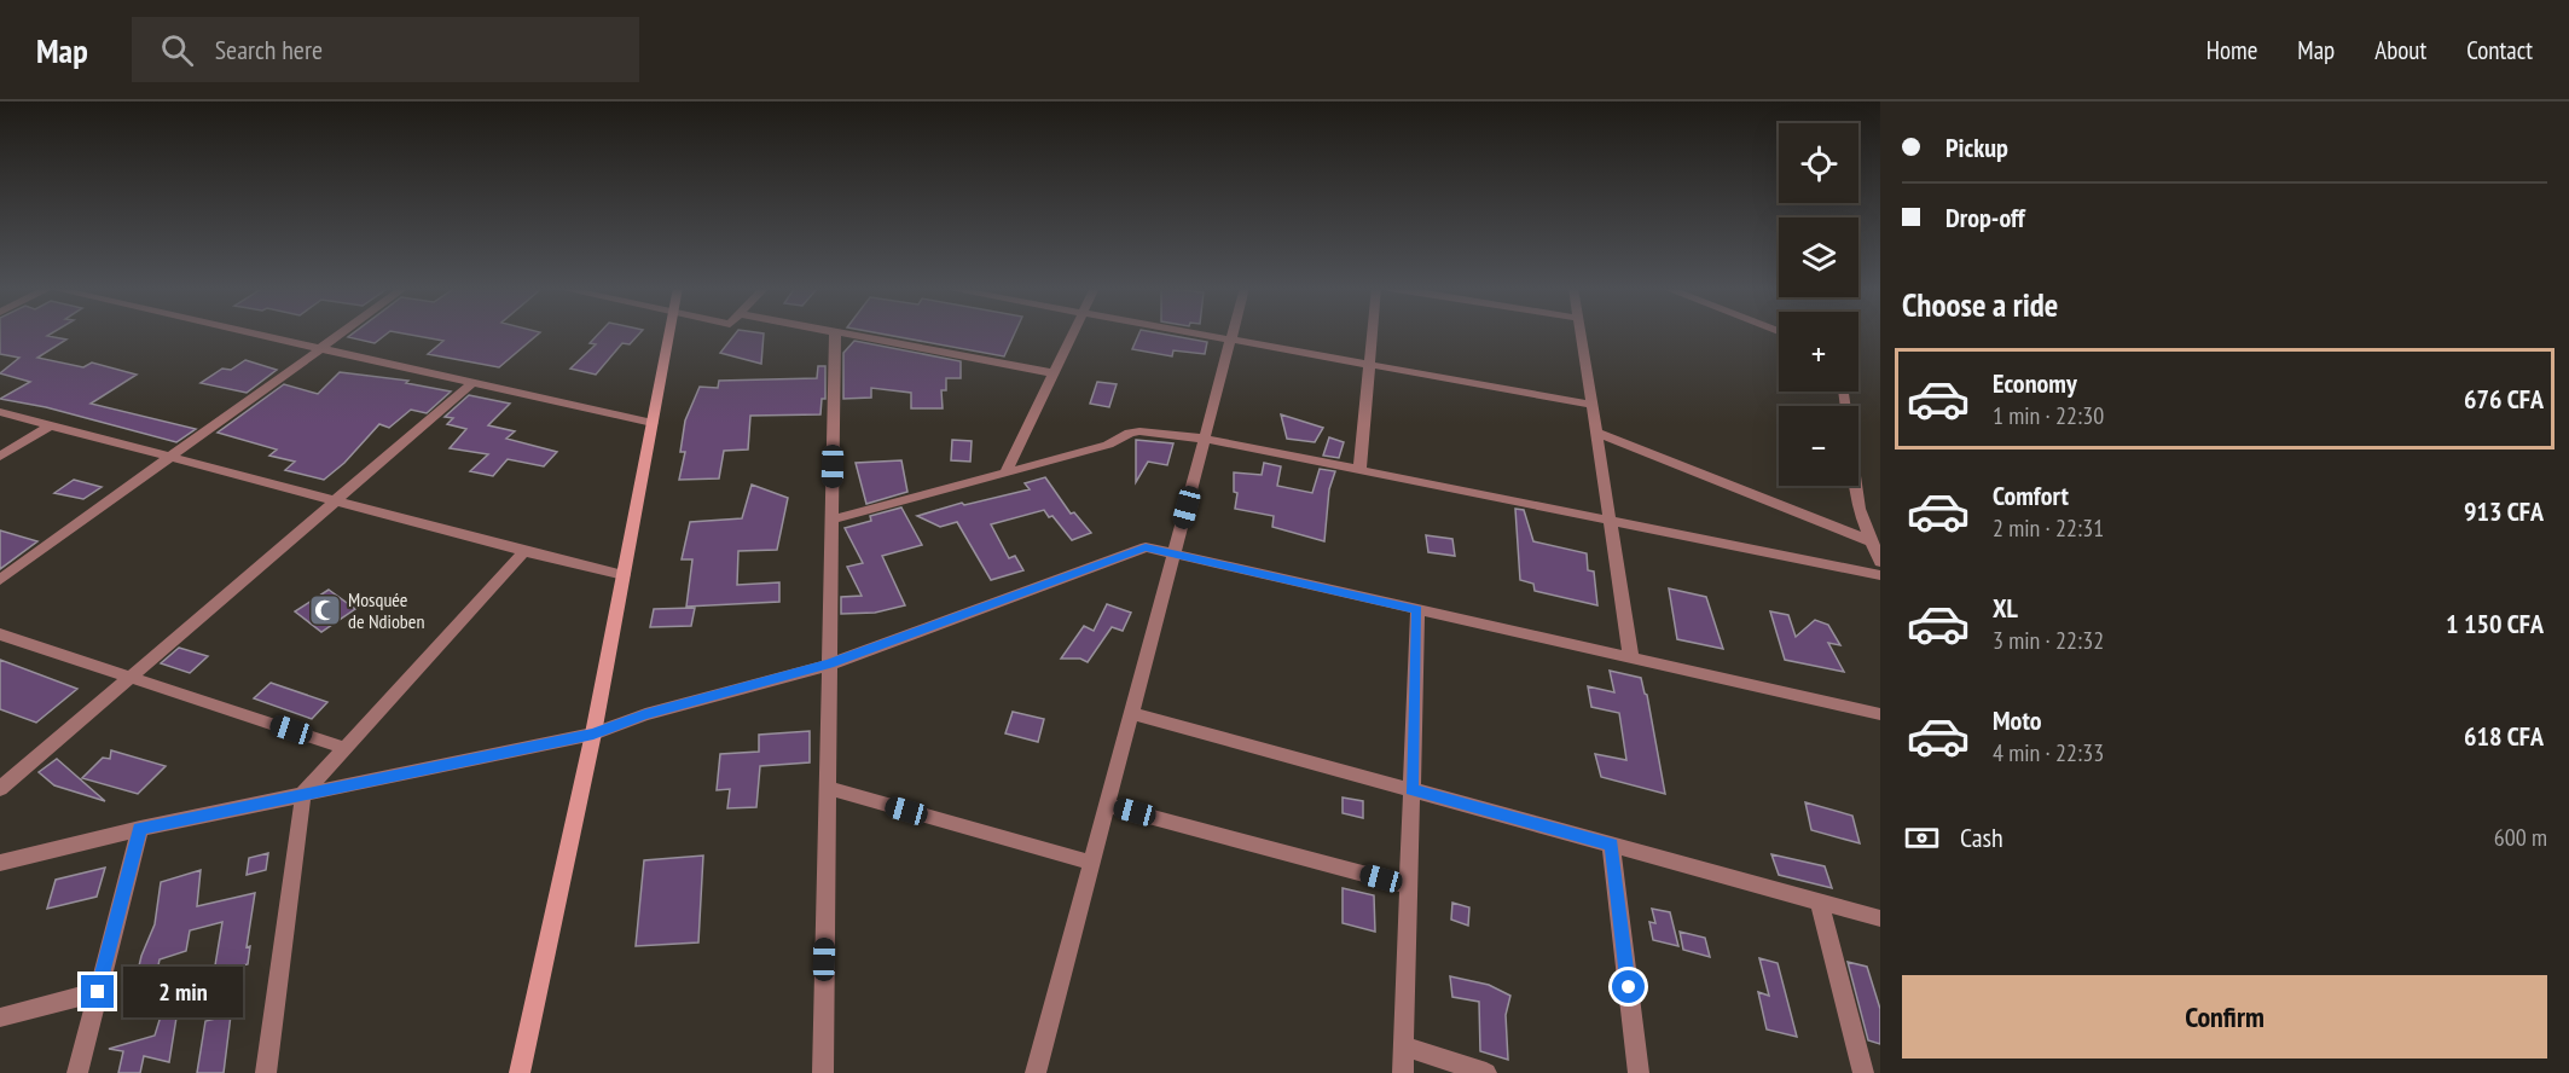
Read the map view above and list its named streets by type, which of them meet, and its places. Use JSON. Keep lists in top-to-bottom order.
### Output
{
  "places": {
    "mosque": ["Mosquée de Ndioben"]
  },
  "page": {
    "header": "Map",
    "search": "Search here",
    "nav": [
      "Home",
      "Map",
      "About",
      "Contact"
    ],
    "banner": ["Pickup", "Drop-off"],
    "map_buttons": ["+", "−"],
    "heading": "Choose a ride",
    "list": [
      {
        "name": "Economy",
        "note": "1 min · 22:30",
        "value": "676 CFA"
      },
      {
        "name": "Comfort",
        "note": "2 min · 22:31",
        "value": "913 CFA"
      },
      {
        "name": "XL",
        "note": "3 min · 22:32",
        "value": "1 150 CFA"
      },
      {
        "name": "Moto",
        "note": "4 min · 22:33",
        "value": "618 CFA"
      }
    ],
    "pay": ["Cash", "600 m"],
    "buttons": "Confirm",
    "bubble": "2 min"
  }
}
